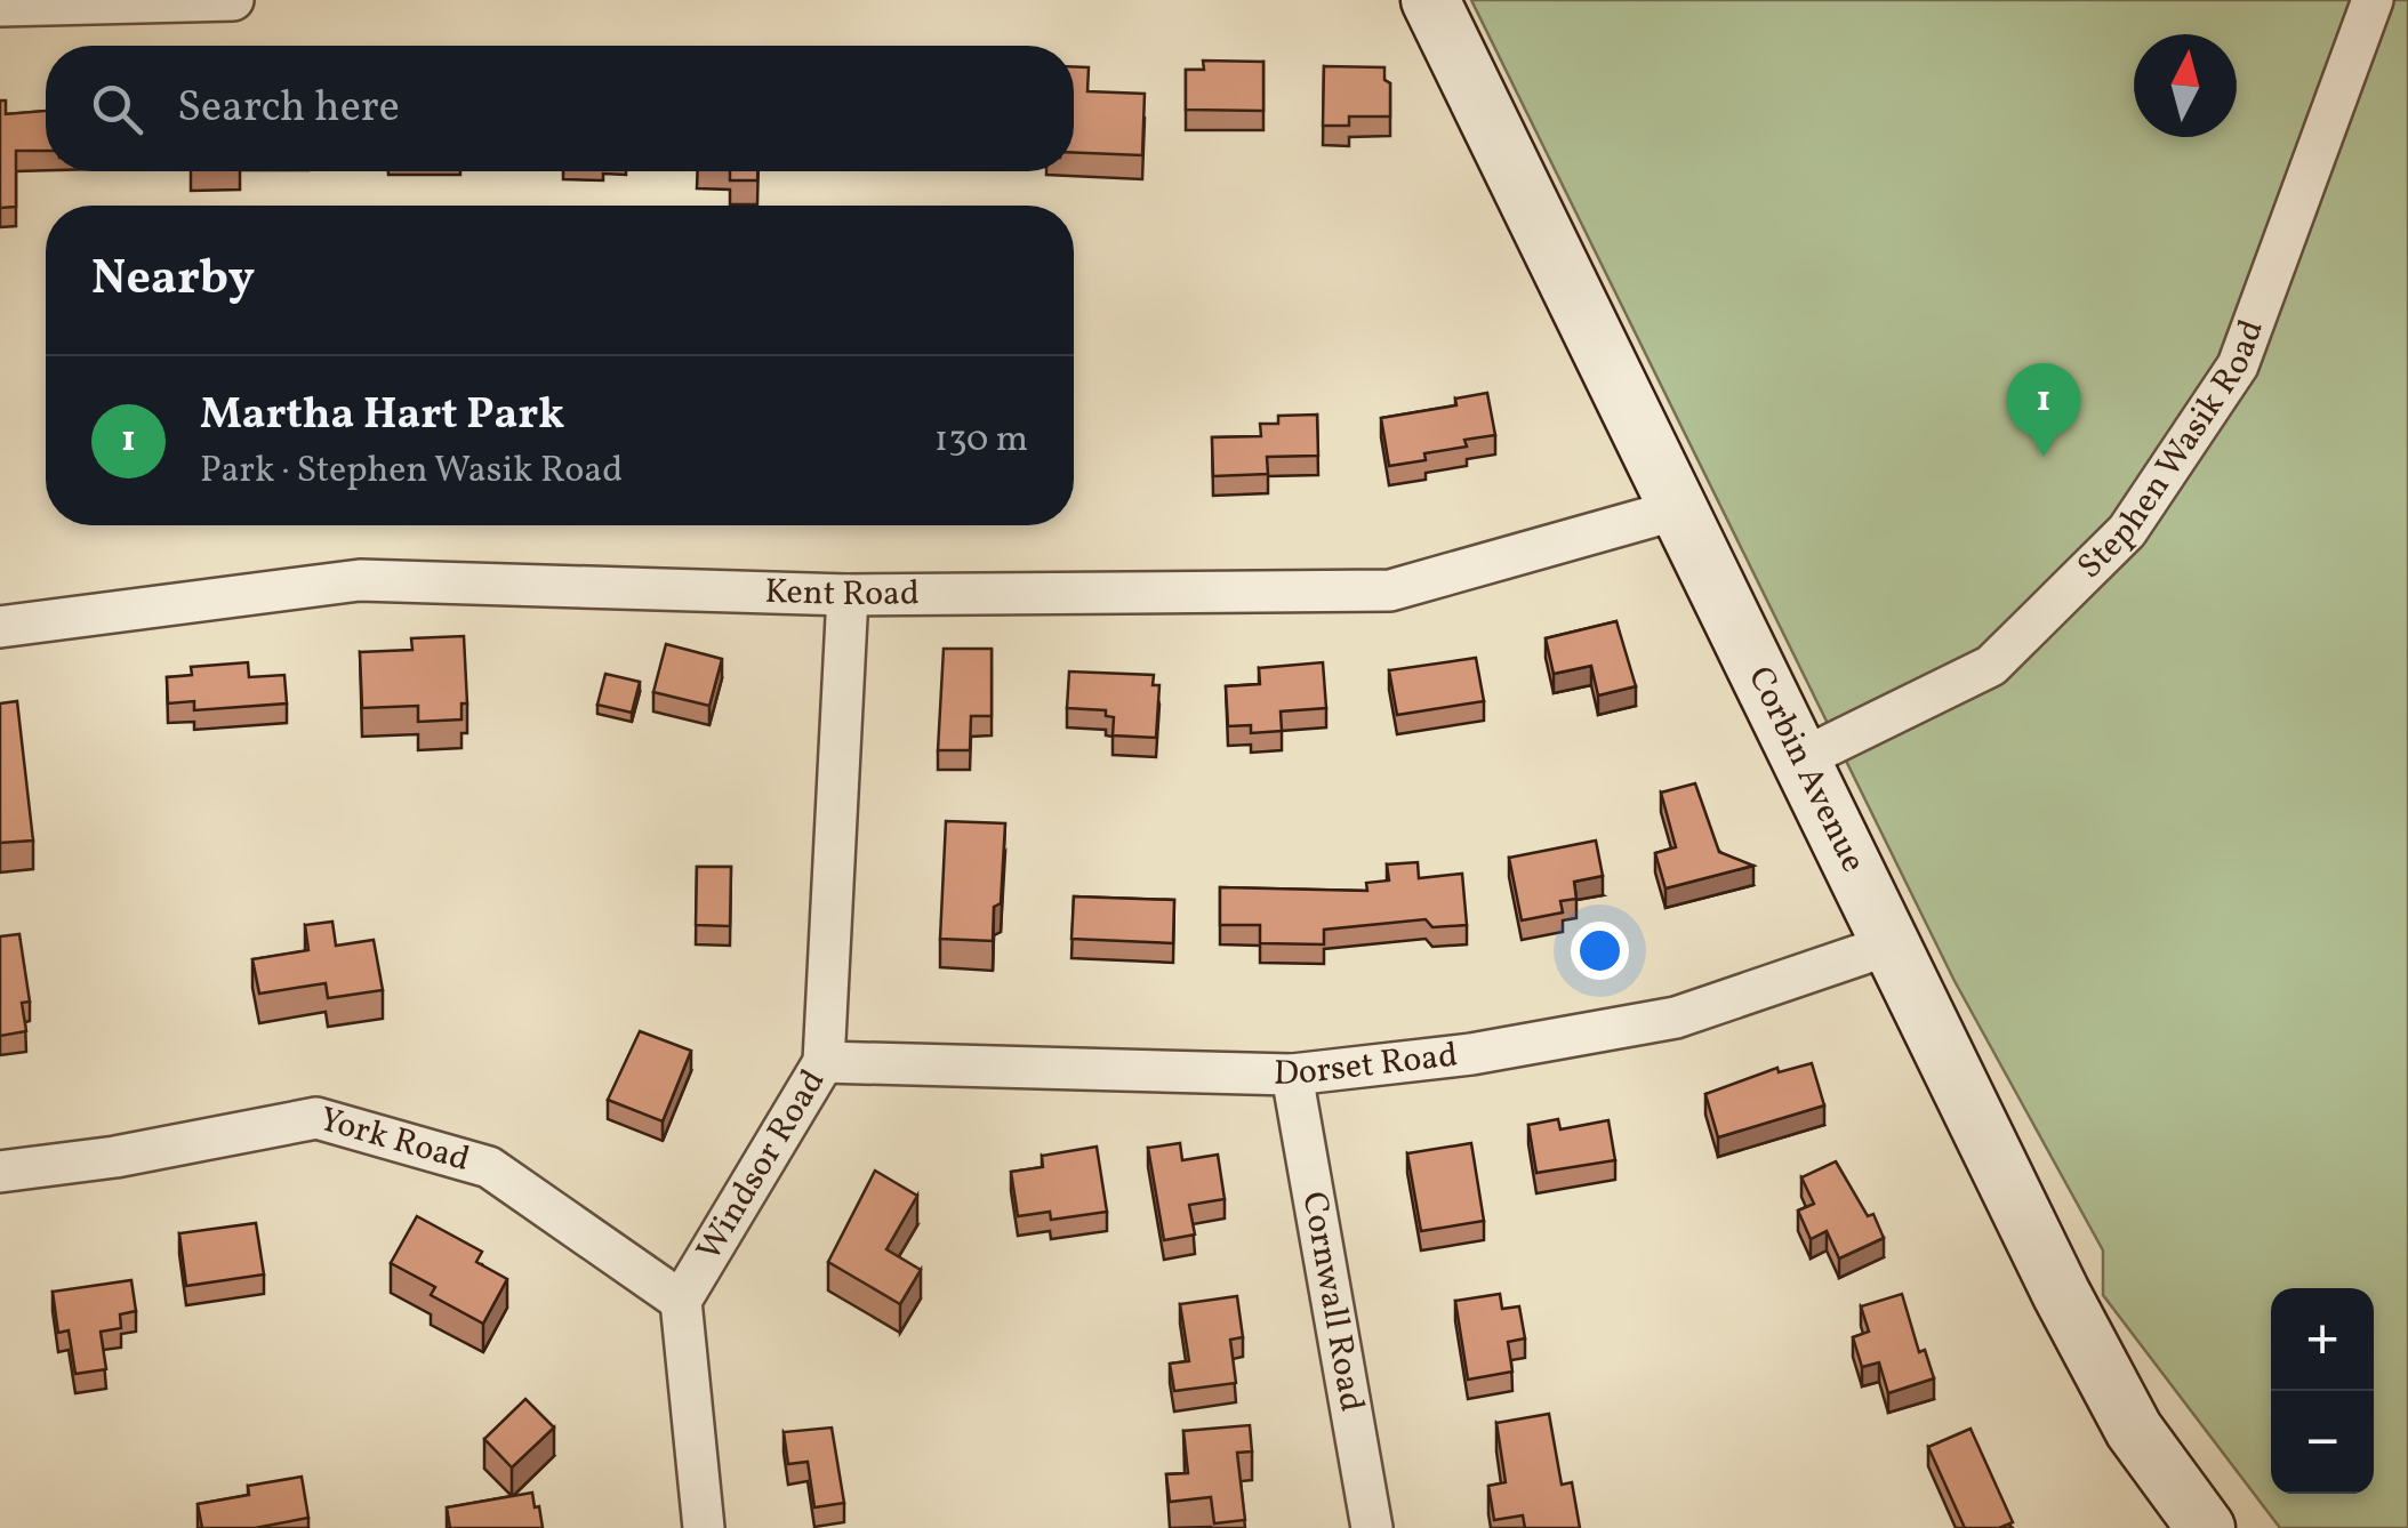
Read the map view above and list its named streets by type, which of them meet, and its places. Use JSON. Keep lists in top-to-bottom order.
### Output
{
  "streets": {
    "main road": ["Corbin Avenue"],
    "street": [
      "Stephen Wasik Road",
      "Kent Road",
      "Dorset Road",
      "York Road",
      "Windsor Road",
      "Cornwall Road"
    ]
  },
  "crossings": [
    ["Stephen Wasik Road", "Corbin Avenue"],
    ["Kent Road", "Corbin Avenue"],
    ["Kent Road", "Windsor Road"],
    ["Corbin Avenue", "Dorset Road"],
    ["Dorset Road", "Windsor Road"],
    ["Dorset Road", "Cornwall Road"],
    ["York Road", "Windsor Road"]
  ],
  "north": "top",
  "page": {
    "search": "Search here",
    "heading": "Nearby",
    "list": [
      {
        "mark": "1",
        "name": "Martha Hart Park",
        "note": "Park · Stephen Wasik Road",
        "value": "130 m"
      }
    ],
    "pins": "1",
    "map_buttons": ["+", "−"]
  }
}
